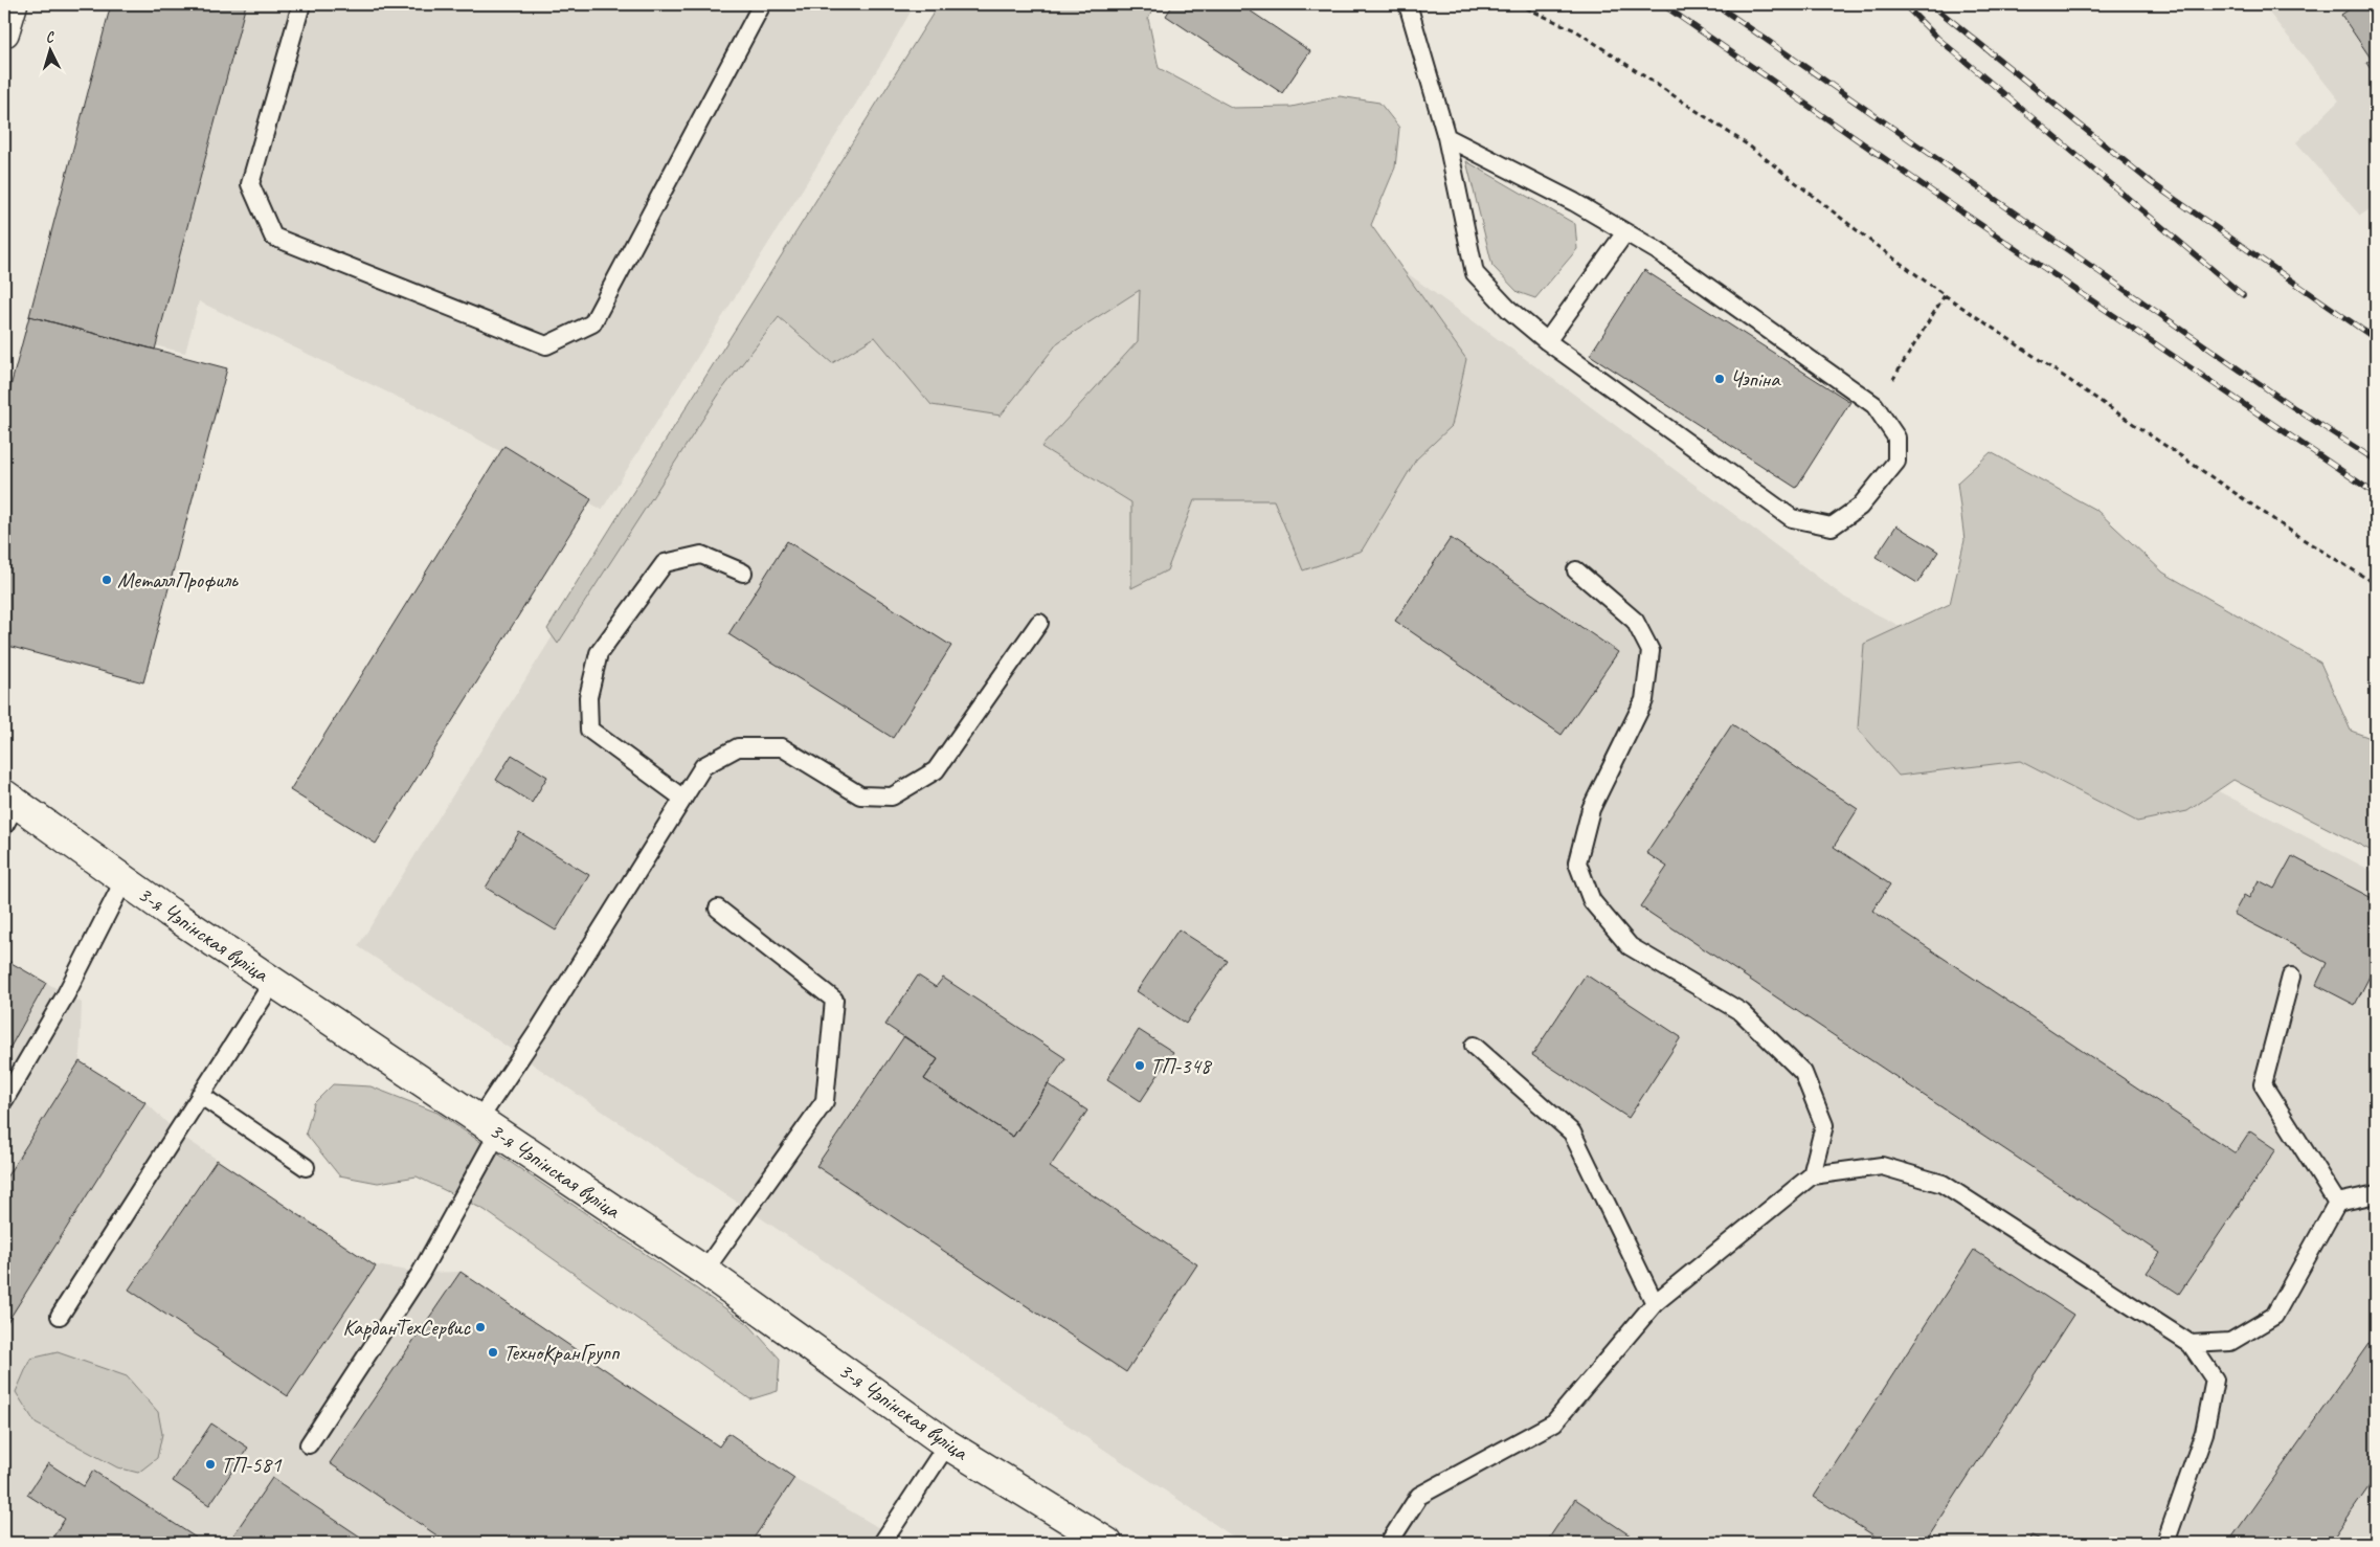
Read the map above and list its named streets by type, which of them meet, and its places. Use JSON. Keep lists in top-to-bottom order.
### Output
{
  "streets": {
    "main road": ["3-я Чэпінская вуліца"]
  },
  "places": [
    "Чэпіна",
    "МеталлПрофиль",
    "ТП-348",
    "КарданТехСервис",
    "ТехноКранГрупп",
    "ТП-581"
  ],
  "north": "top"
}
